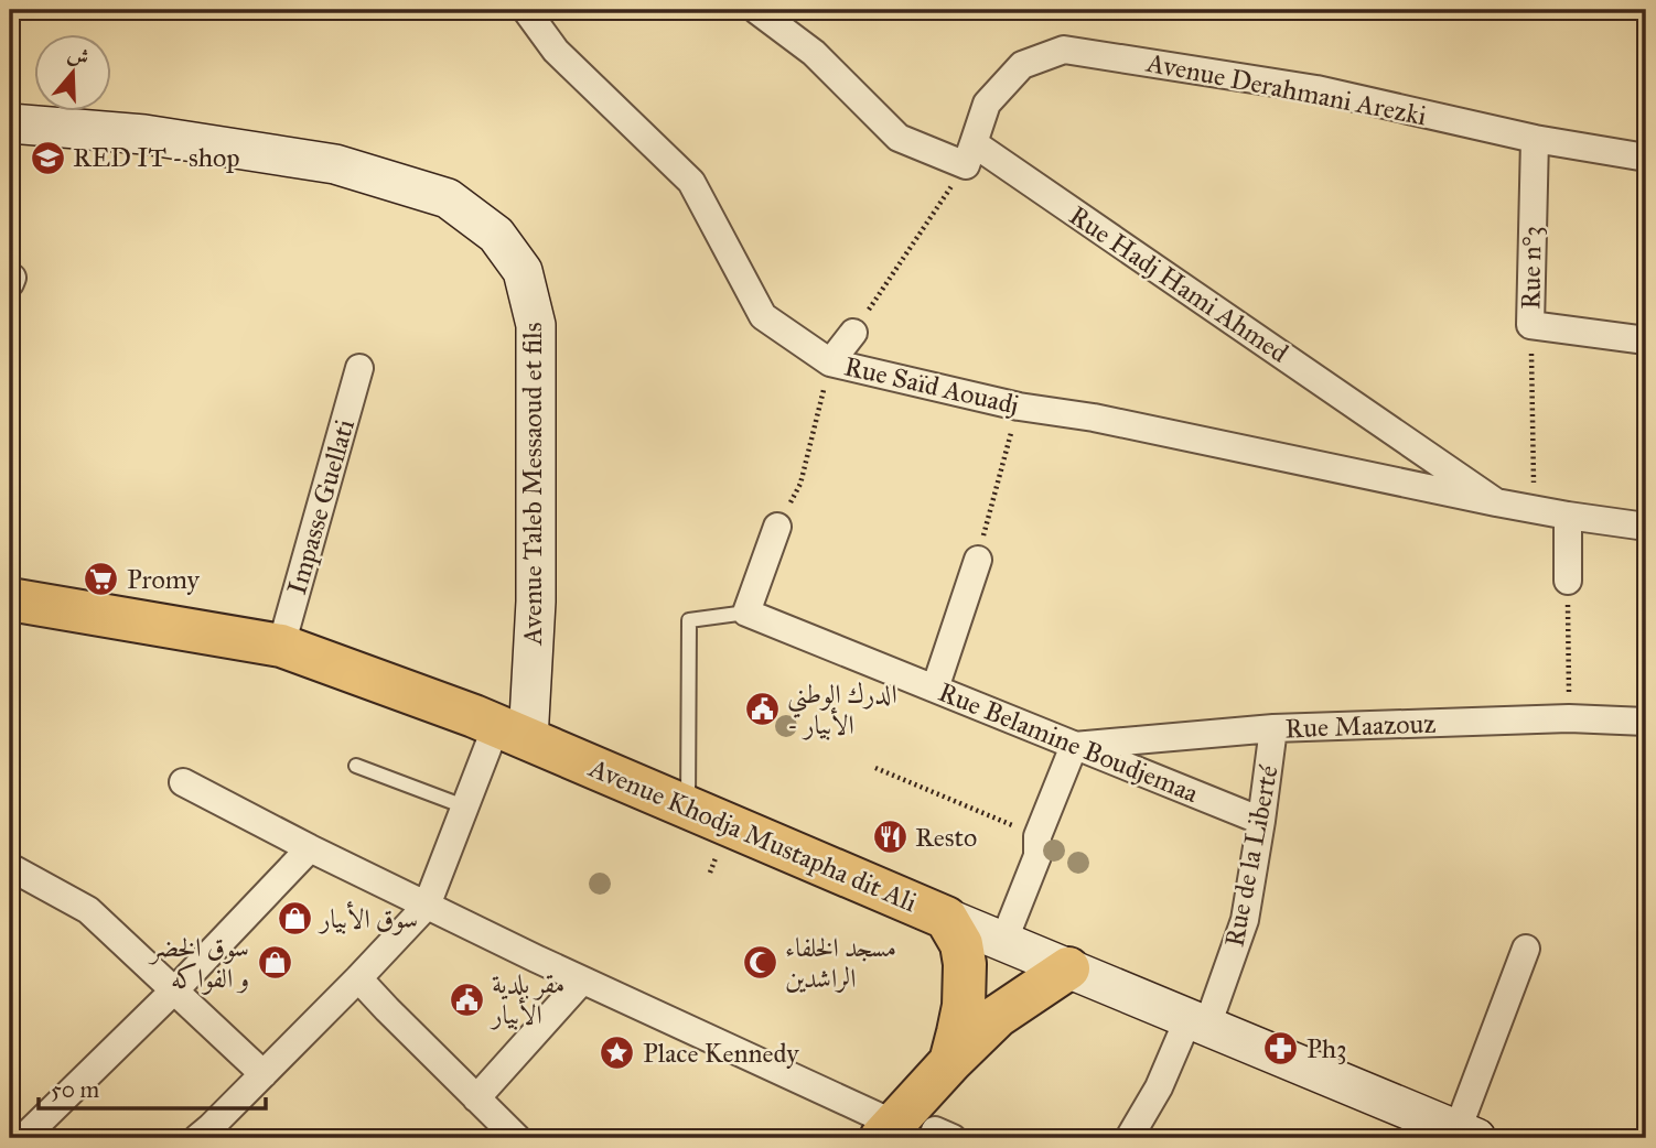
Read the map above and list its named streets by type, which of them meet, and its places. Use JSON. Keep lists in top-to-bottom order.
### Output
{
  "streets": {
    "main road": ["Avenue Khodja Mustapha dit Ali"],
    "street": [
      "Avenue Derahmani Arezki",
      "Rue n°3",
      "Rue Hadj Hami Ahmed",
      "Rue Saïd Aouadj",
      "Avenue Taleb Messaoud et fils",
      "Impasse Guellati",
      "Rue Maazouz",
      "Rue Belamine Boudjemaa",
      "Rue de la Liberté"
    ]
  },
  "crossings": [
    ["Avenue Derahmani Arezki", "Rue n°3"],
    ["Avenue Derahmani Arezki", "Rue Hadj Hami Ahmed"],
    ["Rue Hadj Hami Ahmed", "Rue Saïd Aouadj"],
    ["Avenue Taleb Messaoud et fils", "Avenue Khodja Mustapha dit Ali"],
    ["Impasse Guellati", "Avenue Khodja Mustapha dit Ali"],
    ["Rue Maazouz", "Rue Belamine Boudjemaa"],
    ["Rue Maazouz", "Rue de la Liberté"],
    ["Rue Belamine Boudjemaa", "Rue de la Liberté"],
    ["Avenue Khodja Mustapha dit Ali", "Rue de la Liberté"]
  ],
  "places": {
    "school or university": ["RED IT - shop"],
    "supermarket": ["Promy"],
    "public building": ["الدرك الوطني - الأبيار", "مقر بلدية الأبيار"],
    "restaurant": ["Resto"],
    "shop": ["سوق الأبيار", "سوق الخضر و الفواكه"],
    "mosque": ["مسجد الخلفاء الراشدين"],
    "pharmacy": ["Ph3"],
    "place": ["Place Kennedy"]
  },
  "scale_bar": "50 m",
  "north": "top"
}
